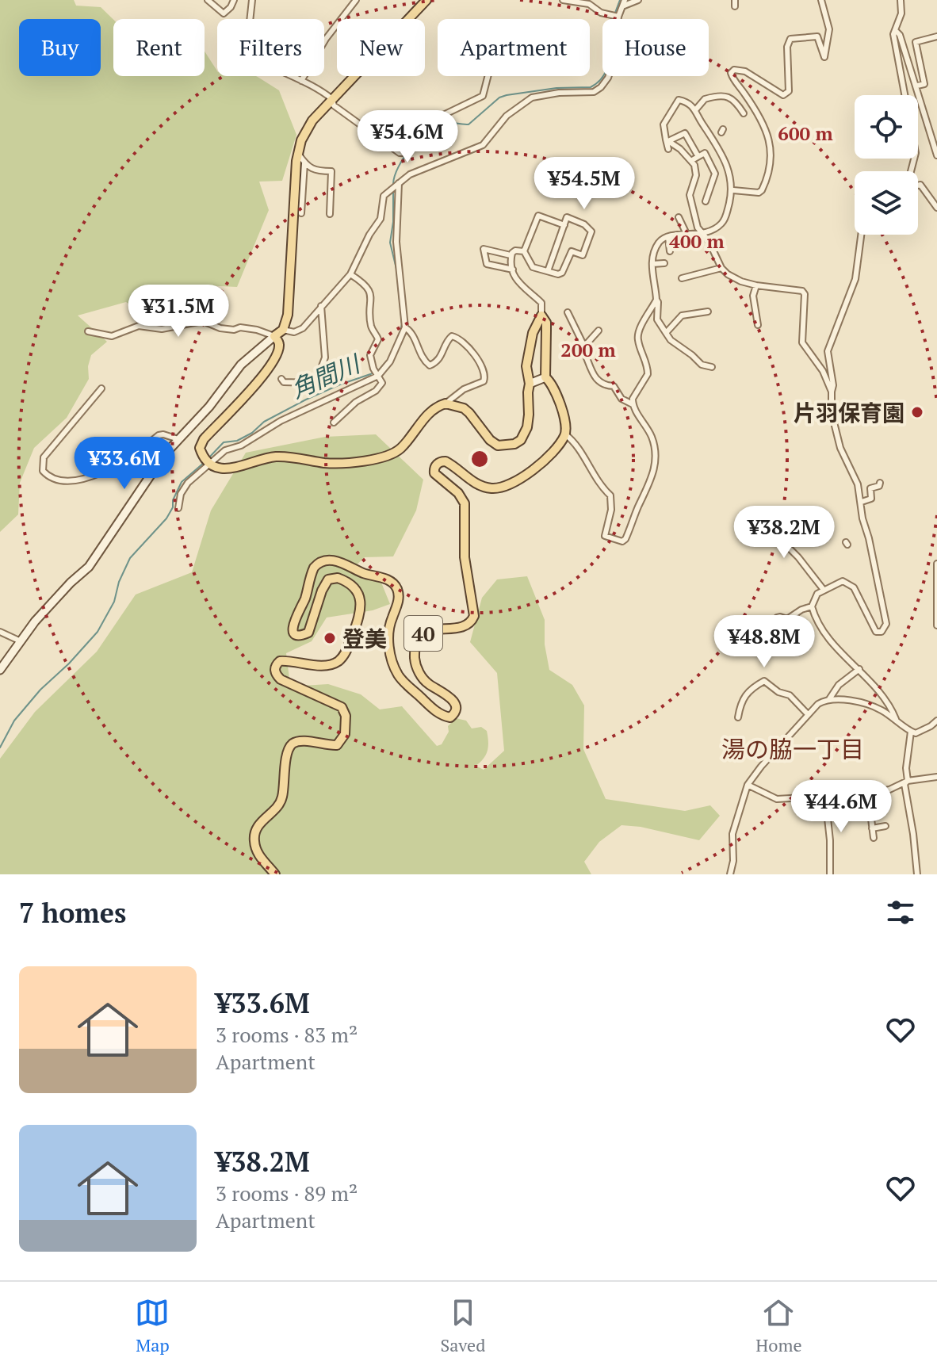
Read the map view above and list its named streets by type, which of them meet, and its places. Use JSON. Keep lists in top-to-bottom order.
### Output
{
  "streets": {
    "main road": ["40"]
  },
  "districts": ["湯の脇一丁目"],
  "water": ["角間川"],
  "places": ["片羽保育園", "登美"],
  "page": {
    "chip": [
      "Buy",
      "Rent",
      "Filters",
      "New",
      "Apartment",
      "House"
    ],
    "price": [
      "¥54.6M",
      "¥54.5M",
      "¥31.5M",
      "¥33.6M",
      "¥38.2M",
      "¥48.8M",
      "¥44.6M"
    ],
    "heading": "7 homes",
    "list": [
      {
        "name": "¥33.6M",
        "note": "3 rooms · 83 m² · Apartment"
      },
      {
        "name": "¥38.2M",
        "note": "3 rooms · 89 m² · Apartment"
      }
    ],
    "tabs": ["Map", "Saved", "Home"]
  },
  "rings": ["600 m", "400 m", "200 m"]
}
